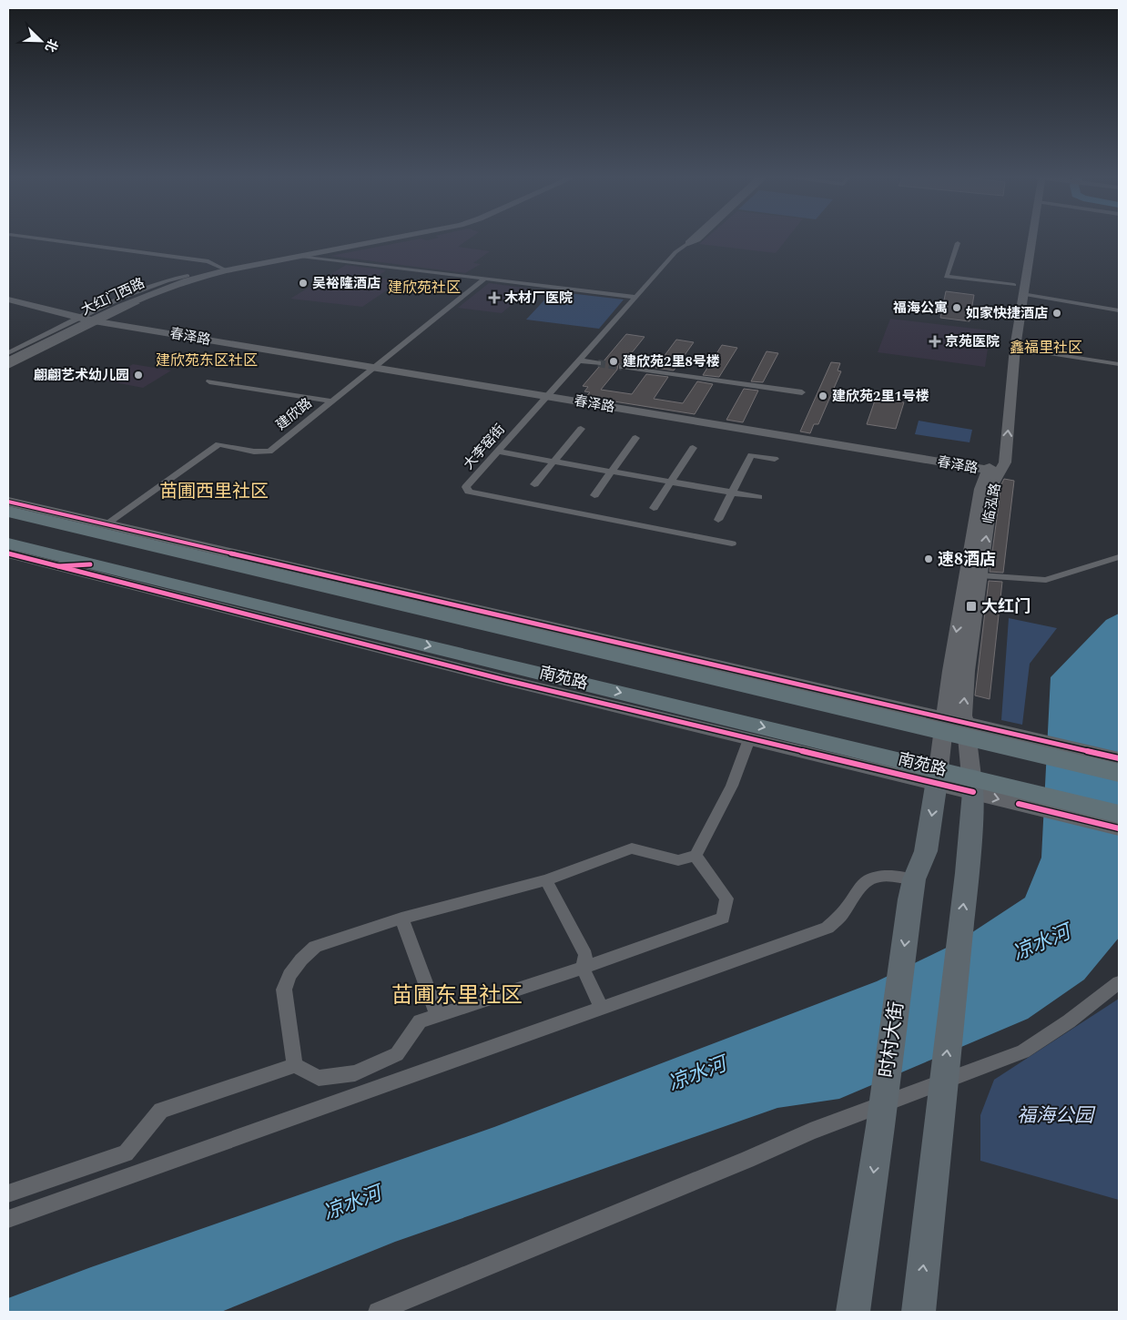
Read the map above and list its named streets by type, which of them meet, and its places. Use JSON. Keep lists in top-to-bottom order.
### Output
{
  "streets": {
    "highway": ["南苑路"],
    "main road": [
      "大红门西路",
      "春泽路",
      "大李窑街",
      "临泓路",
      "时村大街"
    ],
    "street": ["建欣路"]
  },
  "crossings": [
    ["大红门西路", "春泽路"],
    ["春泽路", "建欣路"],
    ["春泽路", "大李窑街"],
    ["春泽路", "临泓路"],
    ["临泓路", "南苑路"],
    ["临泓路", "时村大街"],
    ["南苑路", "时村大街"]
  ],
  "districts": [
    "建欣苑社区",
    "鑫福里社区",
    "建欣苑东区社区",
    "苗圃西里社区",
    "苗圃东里社区"
  ],
  "water": ["凉水河"],
  "parks": ["福海公园"],
  "places": {
    "other": [
      "吴裕隆酒店",
      "福海公寓",
      "如家快捷酒店",
      "建欣苑2里8号楼",
      "翩翩艺术幼儿园",
      "建欣苑2里1号楼",
      "速8酒店"
    ],
    "health": ["木材厂医院", "京苑医院"],
    "transit": ["大红门"]
  },
  "north": "bottom right"
}
